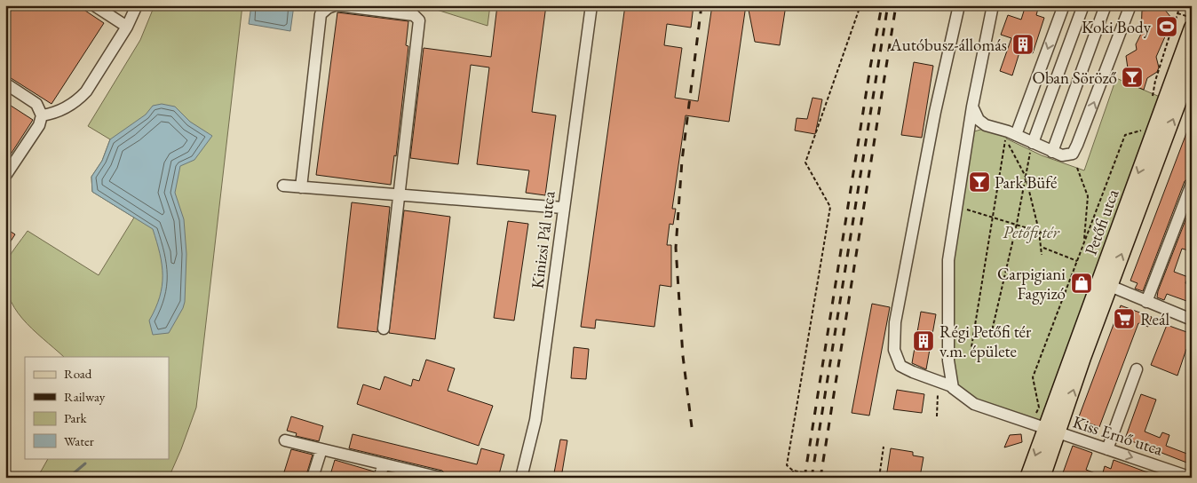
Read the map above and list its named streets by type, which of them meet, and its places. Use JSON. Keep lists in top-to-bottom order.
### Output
{
  "streets": {
    "main road": ["Petőfi utca"],
    "street": ["Kinizsi Pál utca", "Kiss Ernő utca"]
  },
  "crossings": [
    ["Petőfi utca", "Kiss Ernő utca"]
  ],
  "one_way": ["Kiss Ernő utca"],
  "parks": ["Petőfi tér"],
  "places": {
    "sports": ["Koki Body"],
    "building": ["Autóbusz-állomás", "Régi Petőfi tér v.m. épülete"],
    "bar": ["Oban Söröző", "Park Büfé"],
    "shop": ["Carpigiani Fagyizó"],
    "supermarket": ["Reál"]
  },
  "legend": [
    "Road",
    "Railway",
    "Park",
    "Water"
  ]
}
